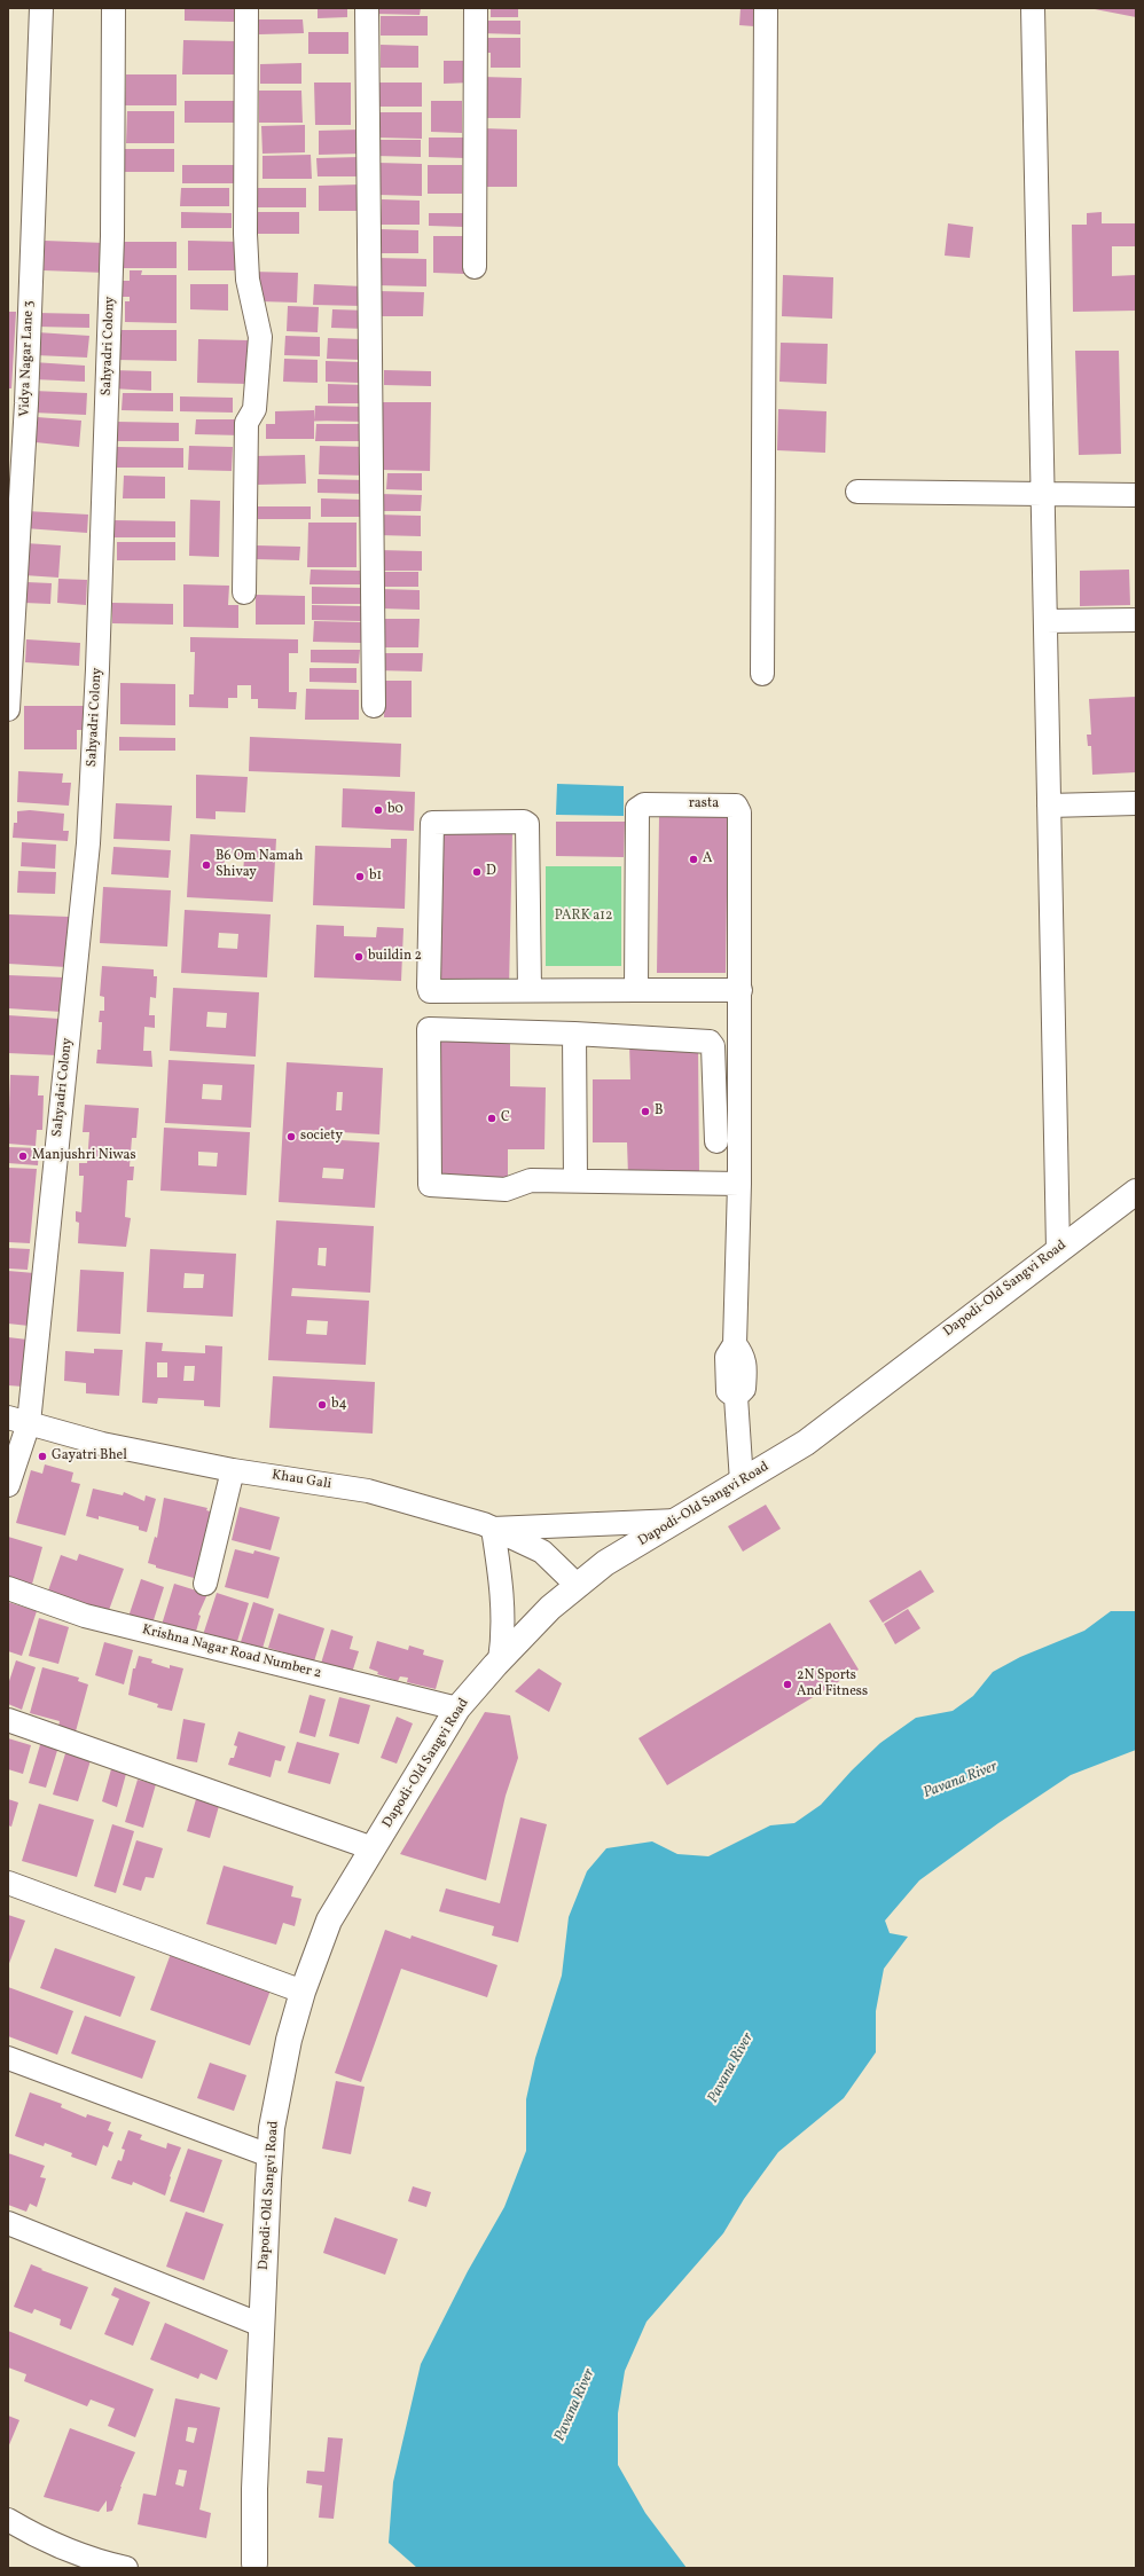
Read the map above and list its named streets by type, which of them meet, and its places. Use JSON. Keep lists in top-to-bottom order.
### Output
{
  "streets": {
    "street": [
      "Sahyadri Colony",
      "Vidya Nagar Lane 3",
      "rasta",
      "Dapodi-Old Sangvi Road",
      "Khau Gali",
      "Krishna Nagar Road Number 2"
    ]
  },
  "crossings": [
    ["Sahyadri Colony", "Khau Gali"],
    ["rasta", "Dapodi-Old Sangvi Road"],
    ["Dapodi-Old Sangvi Road", "Khau Gali"],
    ["Dapodi-Old Sangvi Road", "Krishna Nagar Road Number 2"]
  ],
  "water": ["Pavana River"],
  "parks": ["PARK a12"],
  "places": [
    "b0",
    "A",
    "B6 Om Namah Shivay",
    "D",
    "b1",
    "buildin 2",
    "B",
    "C",
    "society",
    "Manjushri Niwas",
    "b4",
    "Gayatri Bhel",
    "2N Sports And Fitness"
  ]
}
